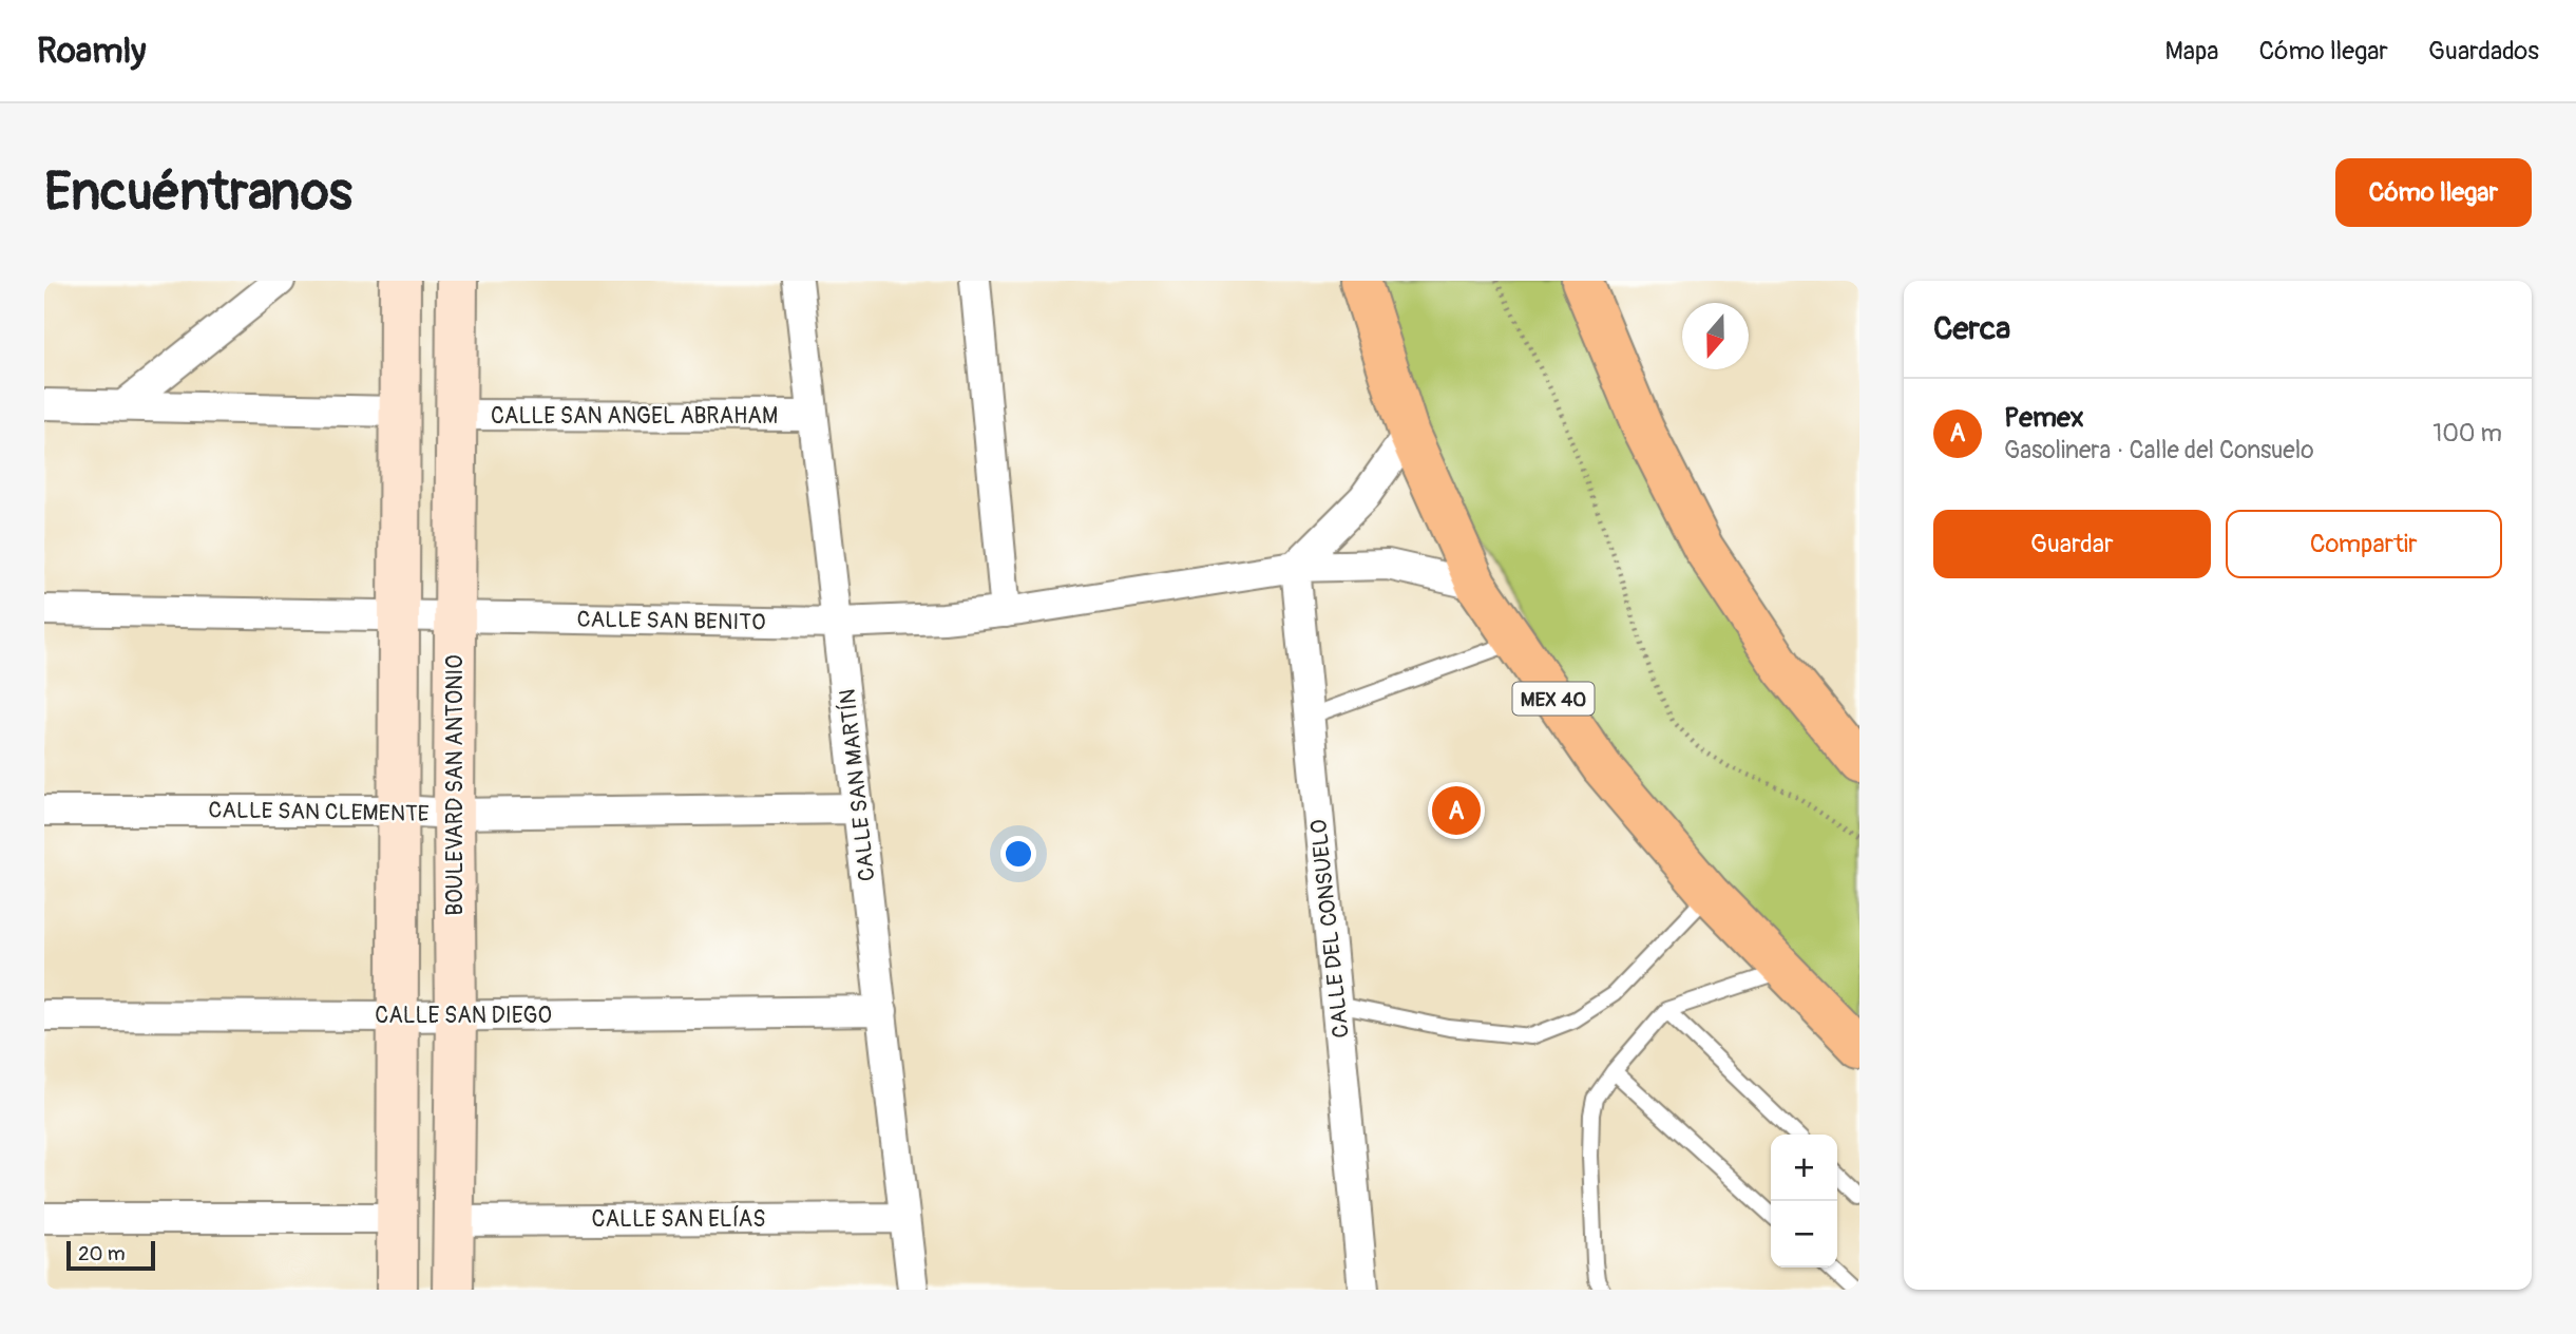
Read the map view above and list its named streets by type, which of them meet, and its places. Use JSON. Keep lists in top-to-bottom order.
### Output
{
  "streets": {
    "highway": ["MEX 40"],
    "main road": ["BOULEVARD SAN ANTONIO"],
    "street": [
      "CALLE SAN ANGEL ABRAHAM",
      "CALLE SAN BENITO",
      "CALLE SAN MARTÍN",
      "CALLE SAN CLEMENTE",
      "CALLE DEL CONSUELO",
      "CALLE SAN DIEGO",
      "CALLE SAN ELÍAS"
    ]
  },
  "crossings": [
    ["CALLE SAN ANGEL ABRAHAM", "BOULEVARD SAN ANTONIO"],
    ["CALLE SAN ANGEL ABRAHAM", "CALLE SAN MARTÍN"],
    ["CALLE SAN BENITO", "MEX 40"],
    ["CALLE SAN BENITO", "BOULEVARD SAN ANTONIO"],
    ["CALLE SAN BENITO", "CALLE SAN MARTÍN"],
    ["CALLE SAN BENITO", "CALLE DEL CONSUELO"],
    ["BOULEVARD SAN ANTONIO", "CALLE SAN CLEMENTE"],
    ["BOULEVARD SAN ANTONIO", "CALLE SAN DIEGO"],
    ["BOULEVARD SAN ANTONIO", "CALLE SAN ELÍAS"],
    ["CALLE SAN MARTÍN", "CALLE SAN CLEMENTE"],
    ["CALLE SAN MARTÍN", "CALLE SAN DIEGO"],
    ["CALLE SAN MARTÍN", "CALLE SAN ELÍAS"]
  ],
  "scale_bar": "20 m",
  "north": "bottom",
  "page": {
    "header": "Roamly",
    "nav": ["Mapa", "Cómo llegar", "Guardados"],
    "buttons": [
      "Cómo llegar",
      ["Guardar", "Compartir"]
    ],
    "title": "Encuéntranos",
    "heading": "Cerca",
    "list": [
      {
        "mark": "A",
        "name": "Pemex",
        "note": "Gasolinera · Calle del Consuelo",
        "value": "100 m"
      }
    ],
    "pins": "A",
    "map_buttons": ["+", "−"],
    "scale": "20 m"
  }
}
